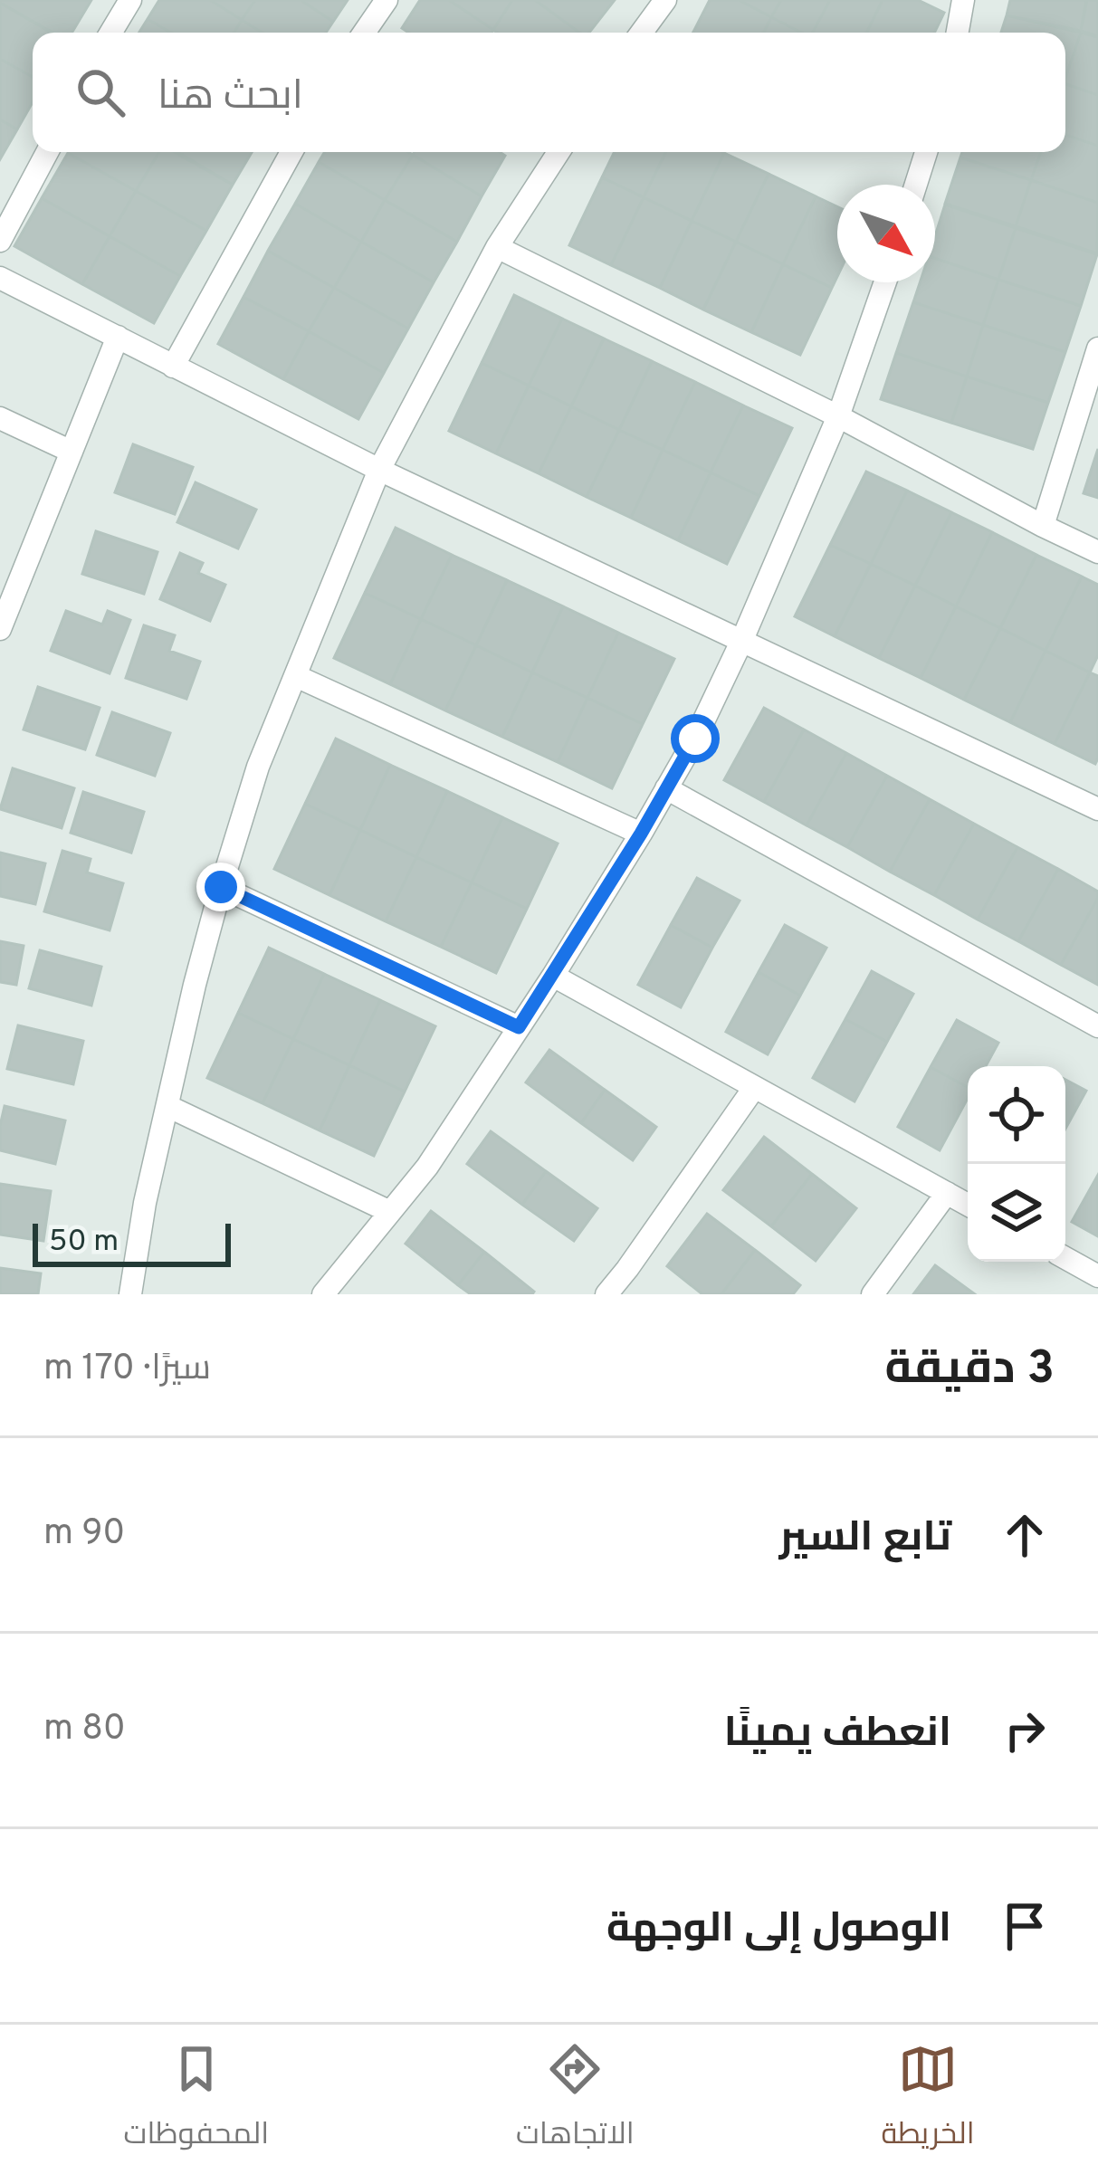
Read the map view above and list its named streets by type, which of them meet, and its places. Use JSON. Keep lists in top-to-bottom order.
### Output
{
  "scale_bar": "50 m",
  "north": "bottom right",
  "page": {
    "search": "ابحث هنا",
    "scale": "50 m",
    "heading": ["3 دقيقة", "سيرًا · 170 m"],
    "list": [
      ["تابع السير", "90 m"],
      ["انعطف يمينًا", "80 m"],
      "الوصول إلى الوجهة"
    ],
    "nav": ["الخريطة", "الاتجاهات", "المحفوظات"]
  }
}
